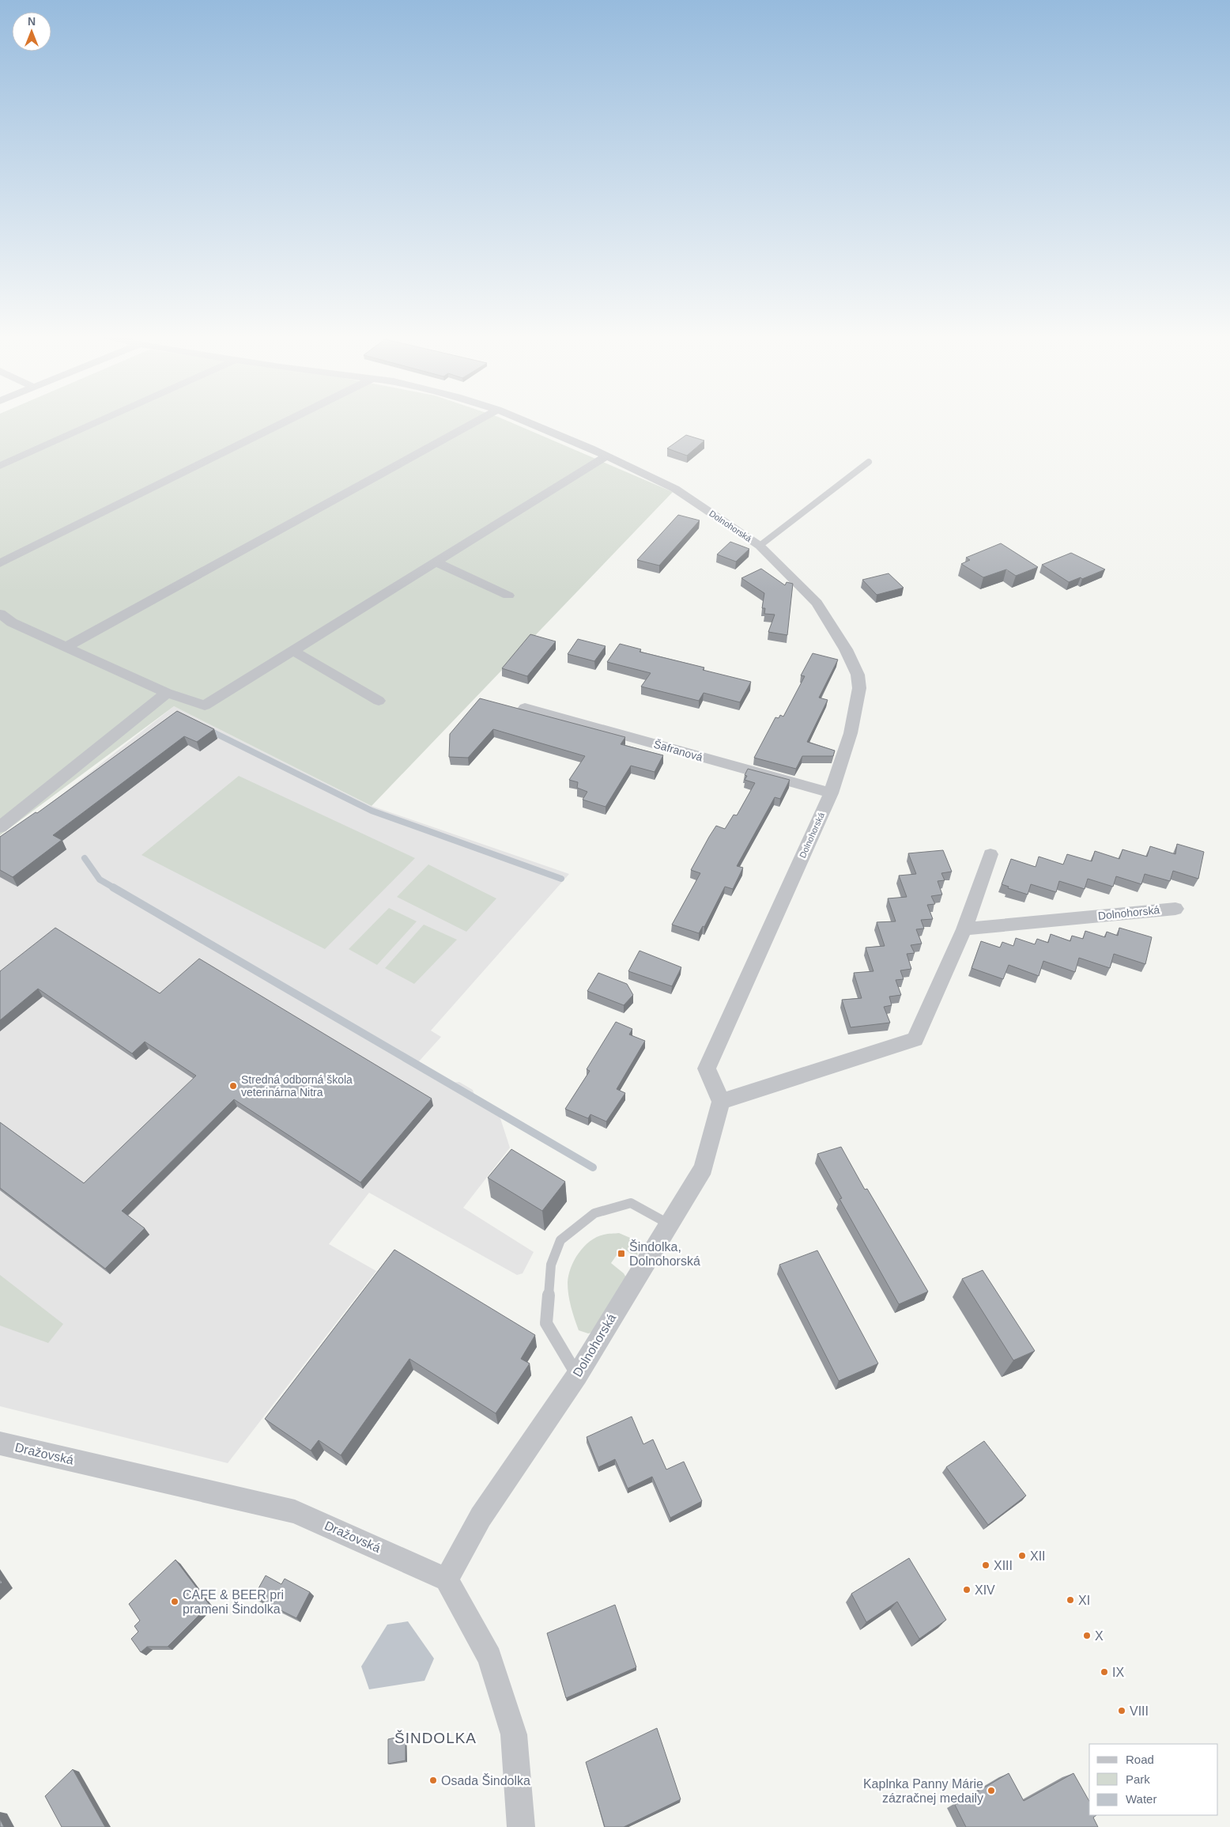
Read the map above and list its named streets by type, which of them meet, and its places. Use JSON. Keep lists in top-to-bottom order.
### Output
{
  "streets": {
    "street": ["Dolnohorská", "Šafranová", "Dražovská"]
  },
  "crossings": [
    ["Dolnohorská", "Šafranová"],
    ["Dolnohorská", "Dražovská"]
  ],
  "districts": ["ŠINDOLKA"],
  "places": {
    "other": [
      "Stredná odborná škola veterinárna Nitra",
      "XII",
      "XIII",
      "XIV",
      "XI",
      "CAFE & BEER pri prameni Šindolka",
      "X",
      "IX",
      "VIII",
      "Osada Šindolka",
      "Kaplnka Panny Márie zázračnej medaily"
    ],
    "transit": ["Šindolka, Dolnohorská"]
  },
  "legend": ["Road", "Park", "Water"],
  "north": "top"
}
